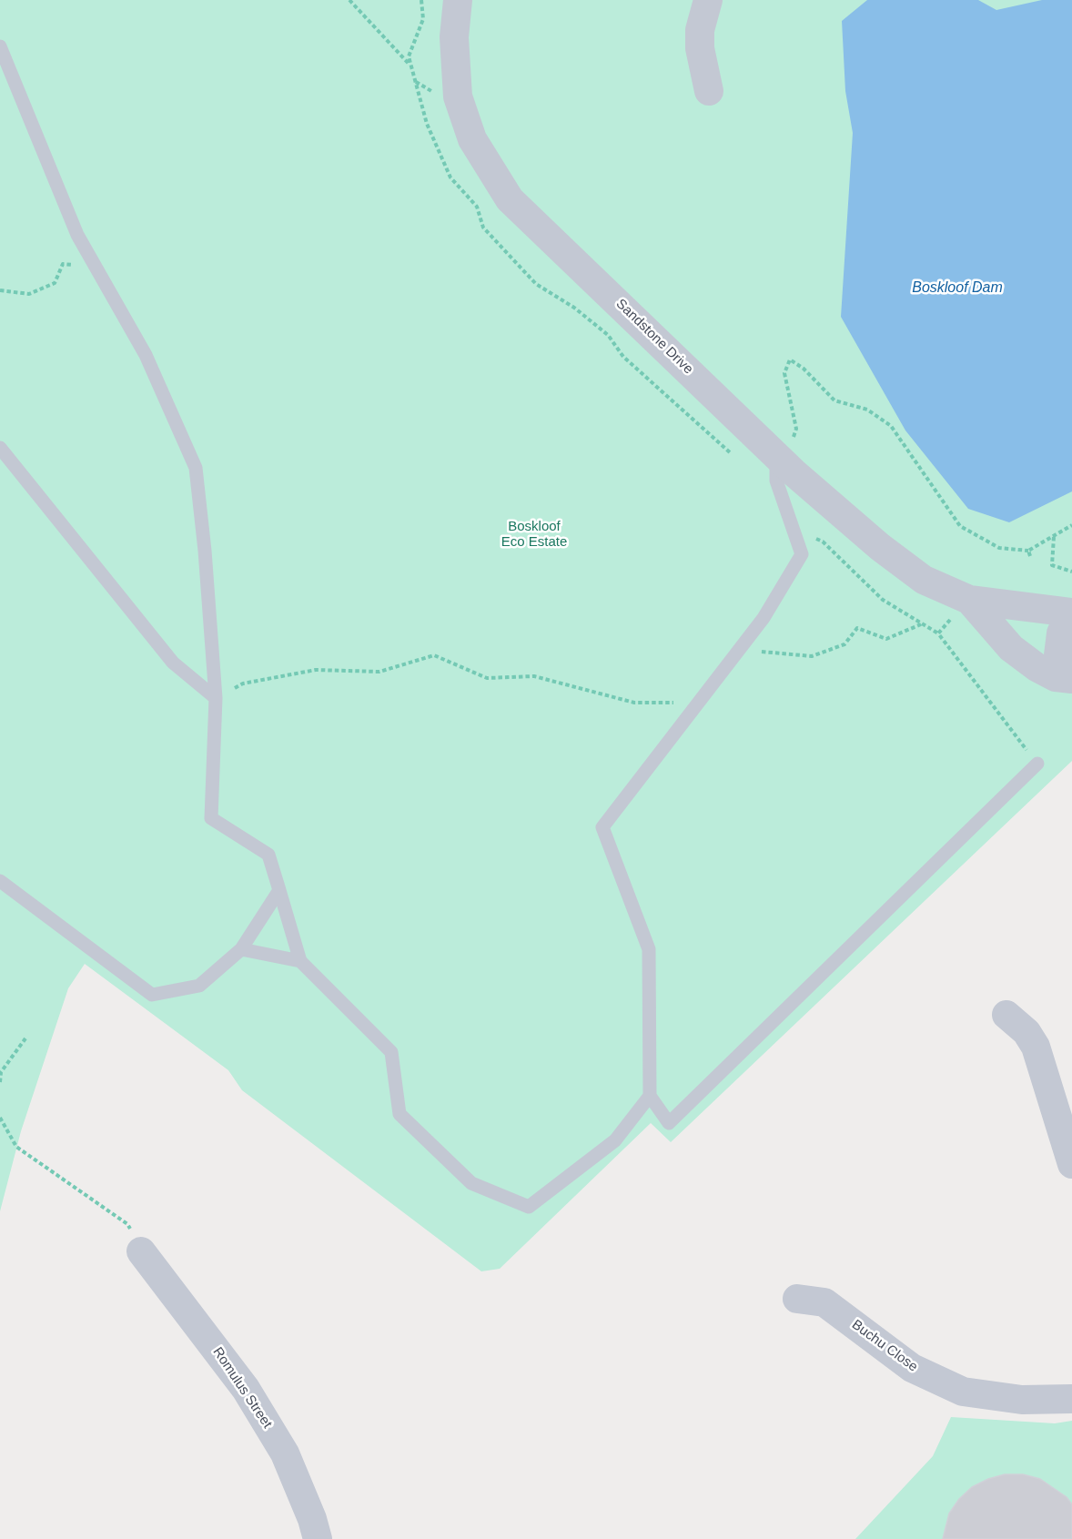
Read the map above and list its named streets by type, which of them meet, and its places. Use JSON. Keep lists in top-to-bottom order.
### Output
{
  "streets": {
    "street": ["Sandstone Drive", "Buchu Close", "Romulus Street"]
  },
  "water": ["Boskloof Dam"],
  "parks": ["Boskloof Eco Estate"]
}
